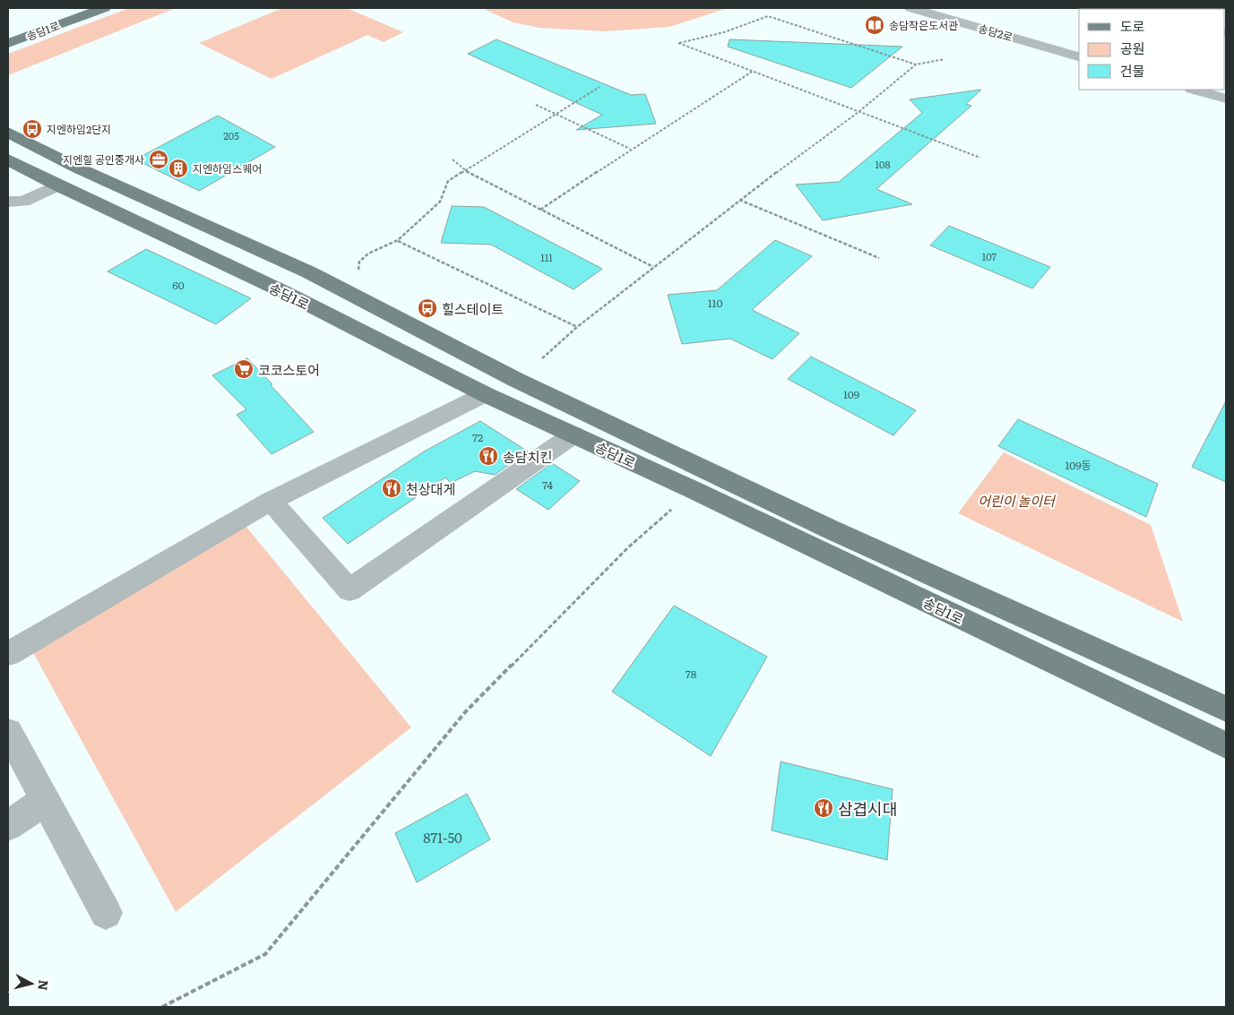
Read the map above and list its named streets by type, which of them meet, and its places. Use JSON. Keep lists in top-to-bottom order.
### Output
{
  "streets": {
    "main road": ["송담1로"],
    "street": ["송담2로"]
  },
  "parks": ["어린이 놀이터"],
  "places": {
    "library": ["송담작은도서관"],
    "bus stop": ["지엔하임2단지", "힐스테이트"],
    "office": ["지엔힐 공인중개사"],
    "building": ["지엔하임스퀘어"],
    "supermarket": ["코코스토어"],
    "restaurant": ["송담치킨", "천상대게", "삼겹시대"]
  },
  "house_numbers": [
    "205",
    "108",
    "107",
    "111",
    "60",
    "110",
    "109",
    "72",
    "109동",
    "74",
    "78",
    "871-50"
  ],
  "legend": ["도로", "공원", "건물"],
  "north": "right"
}
